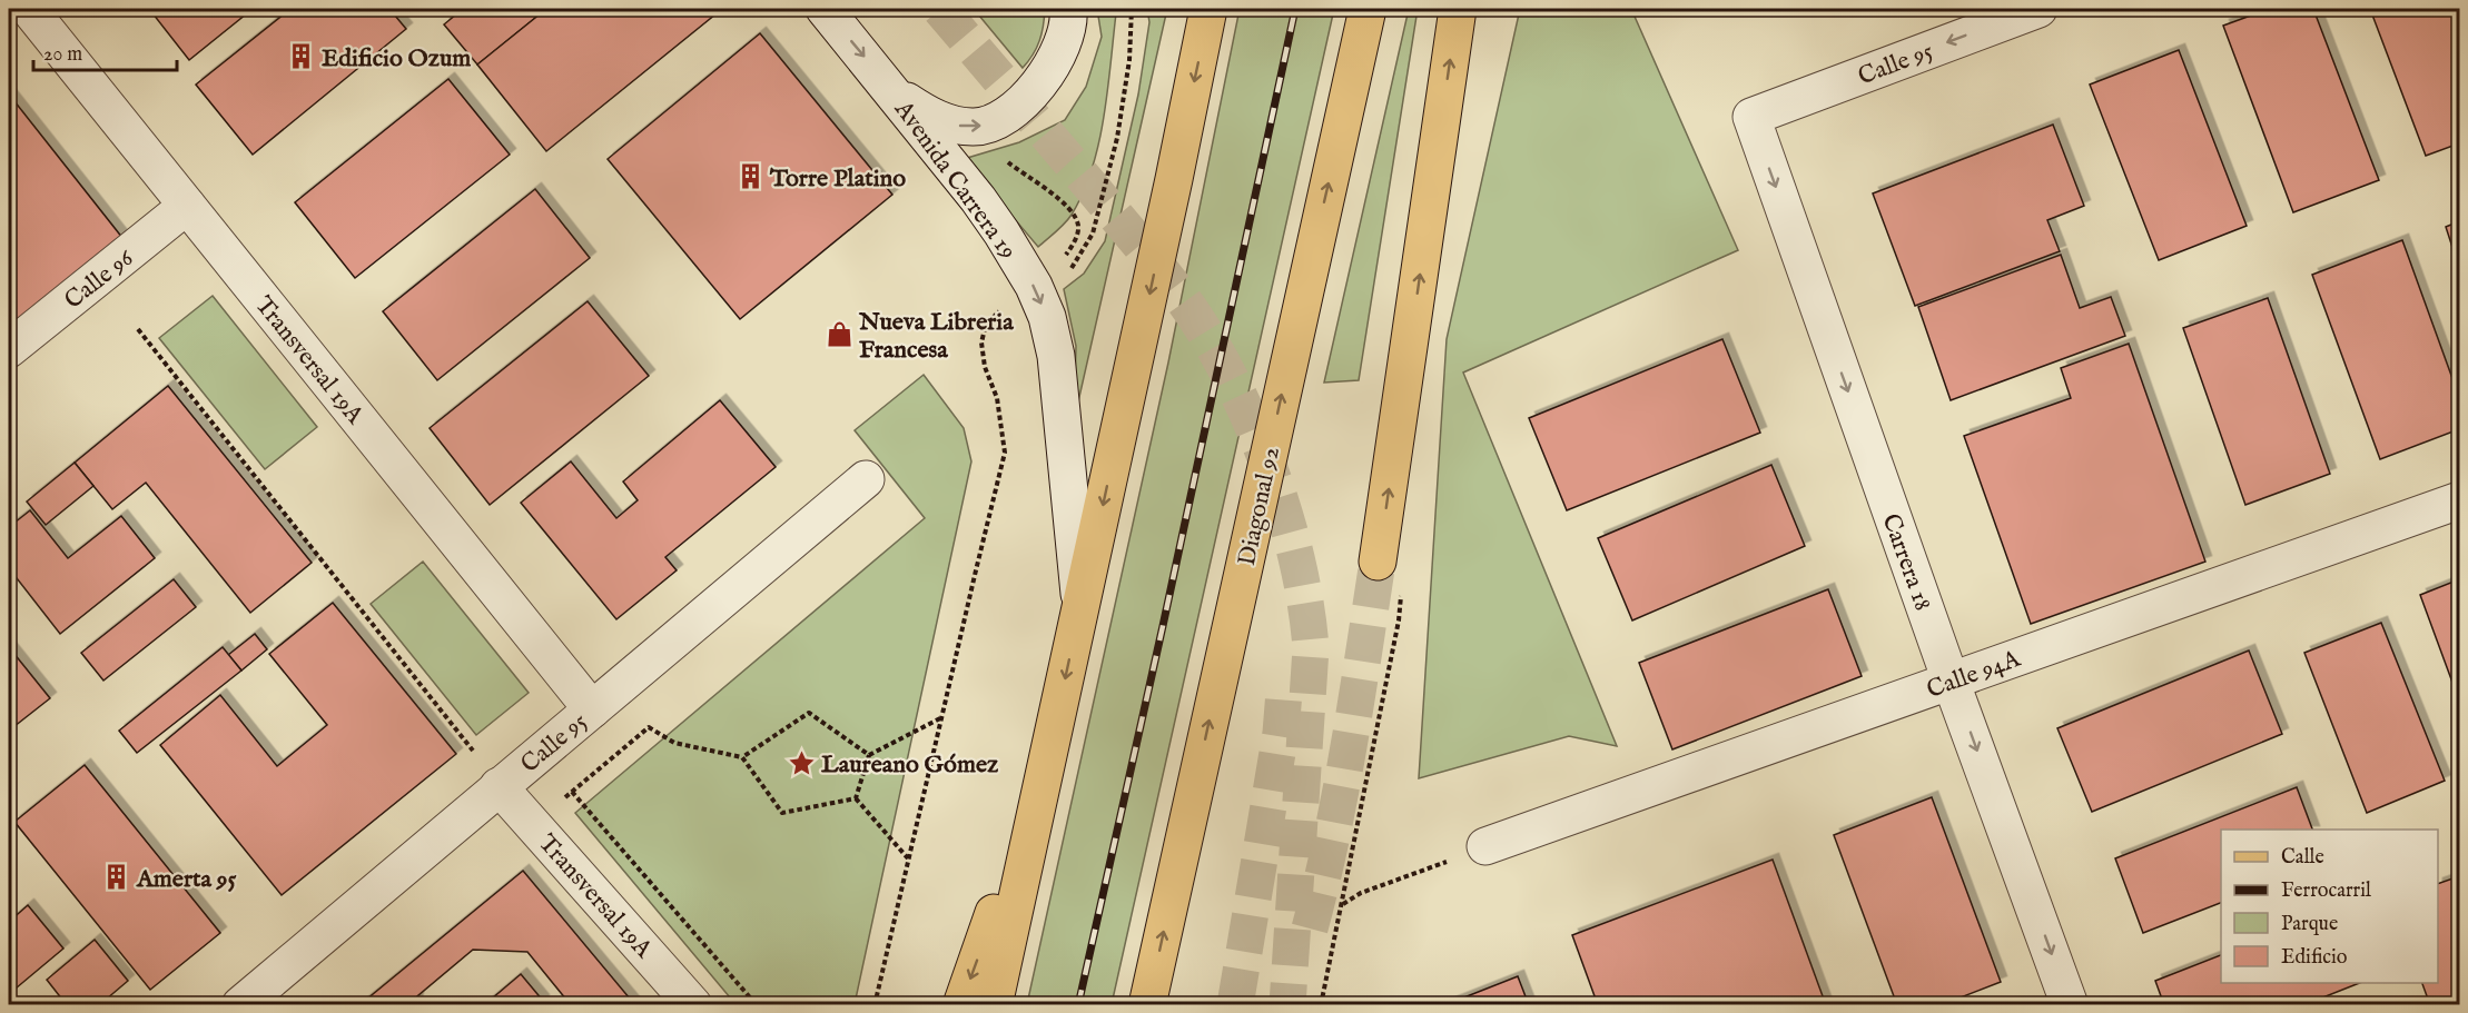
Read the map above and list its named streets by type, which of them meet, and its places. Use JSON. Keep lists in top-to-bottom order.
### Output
{
  "streets": {
    "main road": ["Diagonal 92"],
    "street": [
      "Calle 95",
      "Avenida Carrera 19",
      "Calle 96",
      "Transversal 19A",
      "Carrera 18",
      "Calle 94A"
    ]
  },
  "crossings": [
    ["Calle 95", "Transversal 19A"],
    ["Calle 95", "Carrera 18"],
    ["Calle 96", "Transversal 19A"],
    ["Carrera 18", "Calle 94A"]
  ],
  "one_way": ["Avenida Carrera 19", "Carrera 18"],
  "places": {
    "building": ["Edificio Ozum", "Torre Platino", "Amerta 95"],
    "shop": ["Nueva Libreria Francesa"],
    "place": ["Laureano Gómez"]
  },
  "legend": [
    "Calle",
    "Ferrocarril",
    "Parque",
    "Edificio"
  ],
  "scale_bar": "20 m"
}
